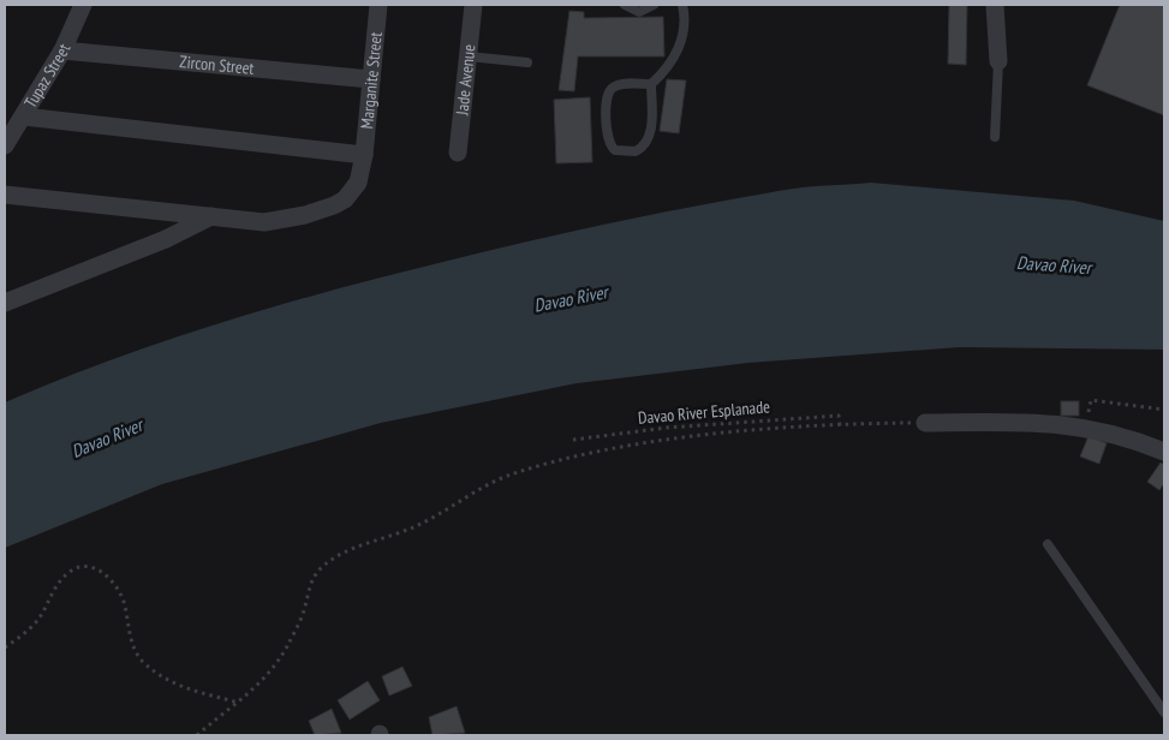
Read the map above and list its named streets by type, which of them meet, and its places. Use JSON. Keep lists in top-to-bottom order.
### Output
{
  "streets": {
    "street": [
      "Zircon Street",
      "Tupaz Street",
      "Marganite Street",
      "Jade Avenue"
    ],
    "path": ["Davao River Esplanade"]
  },
  "crossings": [
    ["Zircon Street", "Tupaz Street"],
    ["Zircon Street", "Marganite Street"]
  ],
  "water": ["Davao River"]
}
